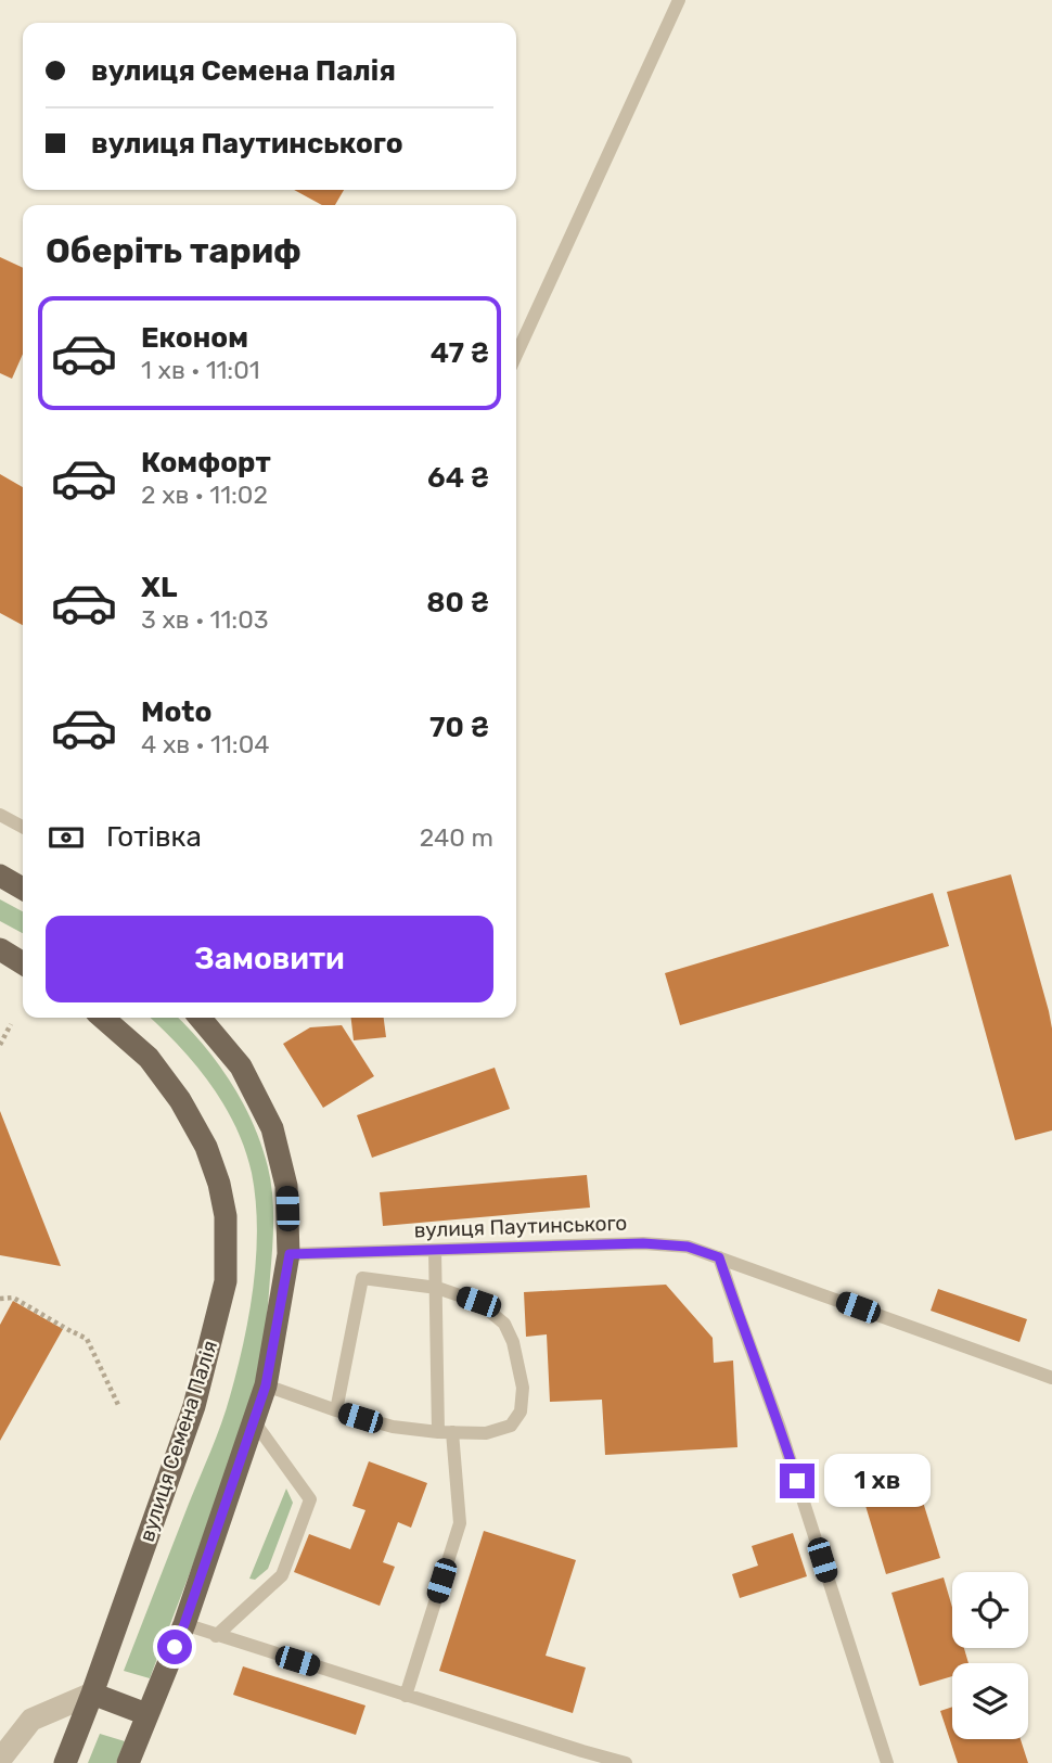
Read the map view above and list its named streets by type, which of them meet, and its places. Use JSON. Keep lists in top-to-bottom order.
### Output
{
  "streets": {
    "main road": ["вулиця Семена Палія"],
    "lane": ["вулиця Паутинського"]
  },
  "page": {
    "banner": ["вулиця Семена Палія", "вулиця Паутинського"],
    "heading": "Оберіть тариф",
    "list": [
      {
        "name": "Економ",
        "note": "1 хв · 11:01",
        "value": "47 ₴"
      },
      {
        "name": "Комфорт",
        "note": "2 хв · 11:02",
        "value": "64 ₴"
      },
      {
        "name": "XL",
        "note": "3 хв · 11:03",
        "value": "80 ₴"
      },
      {
        "name": "Moto",
        "note": "4 хв · 11:04",
        "value": "70 ₴"
      }
    ],
    "pay": ["Готівка", "240 m"],
    "buttons": "Замовити",
    "bubble": "1 хв"
  }
}
